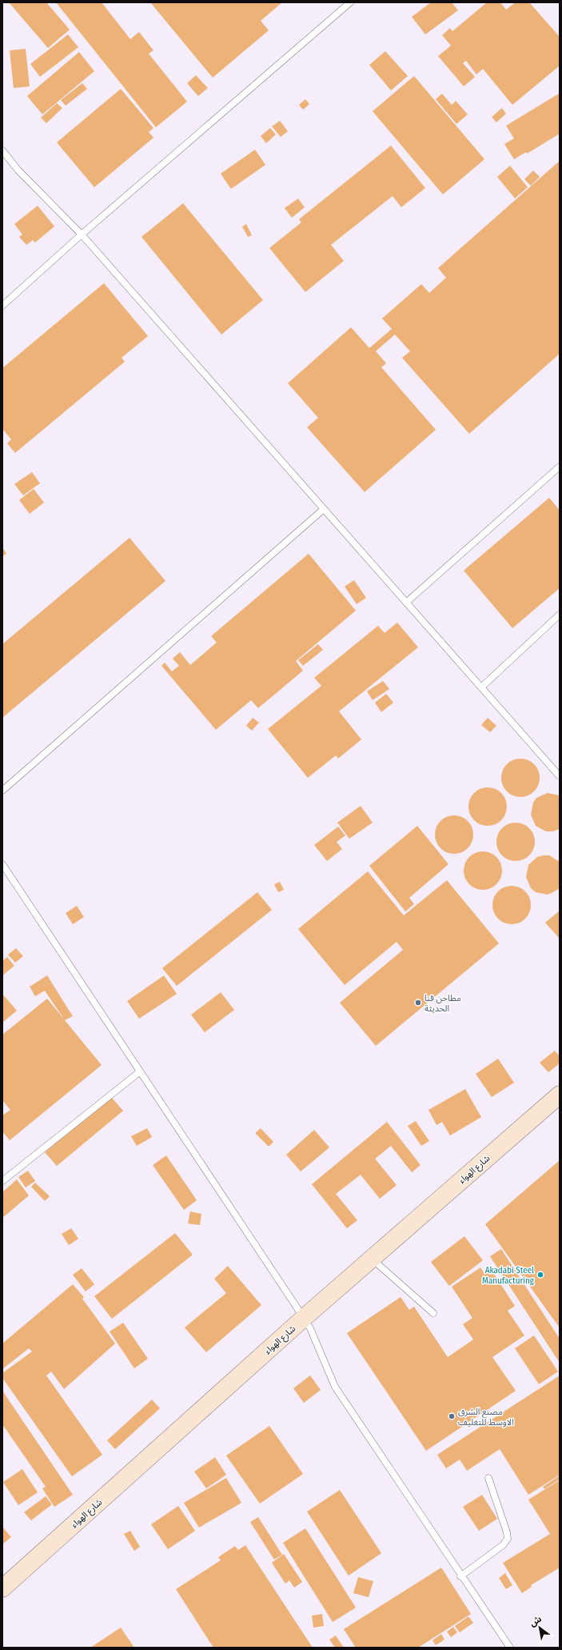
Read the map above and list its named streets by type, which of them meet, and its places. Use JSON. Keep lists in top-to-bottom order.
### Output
{
  "streets": {
    "street": ["شارع الهواء"]
  },
  "places": ["مطاحن قنا الحديثة", "Akadabi Steel Manufacturing", "مصنع الشرق الاوسط للتغليف"],
  "north": "top left"
}
